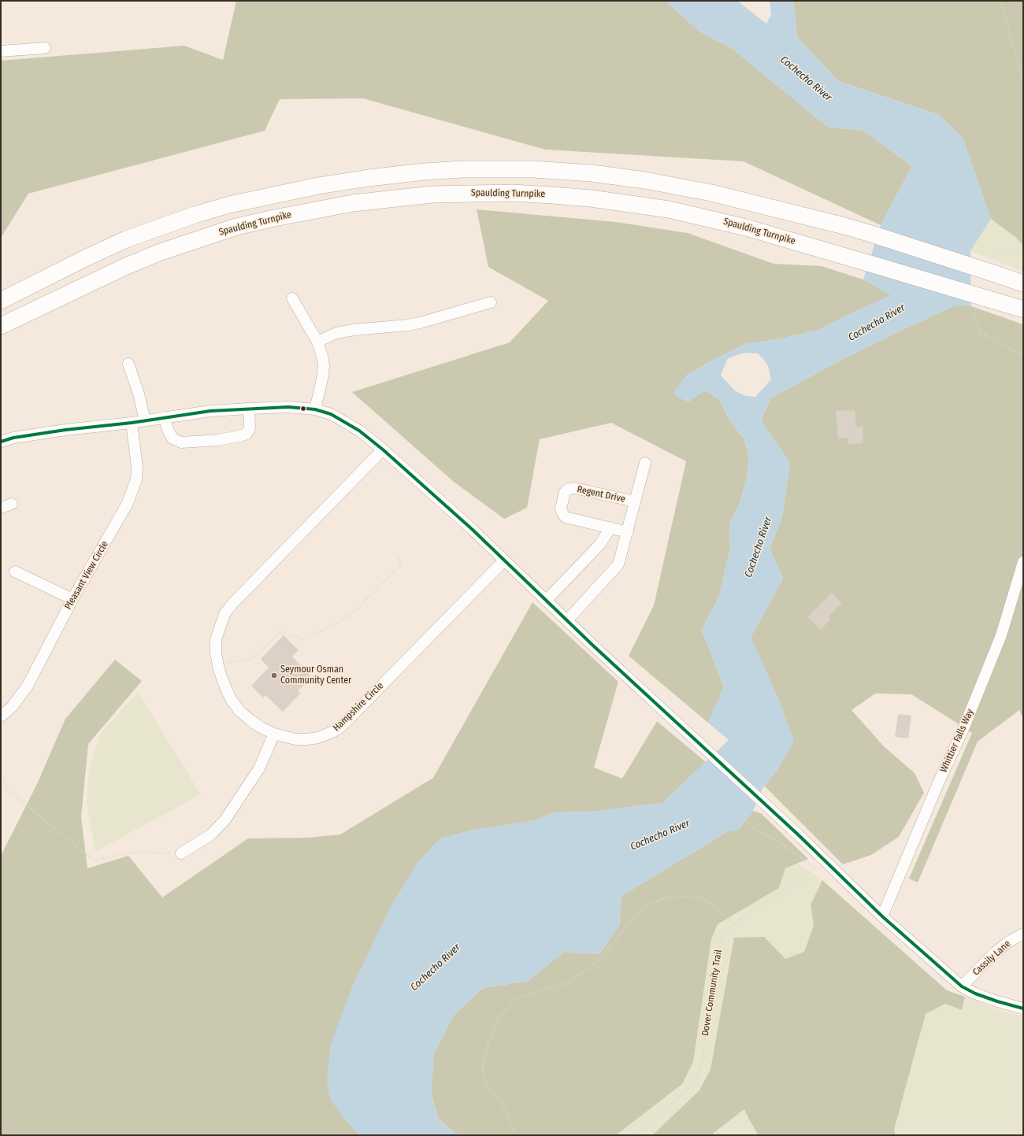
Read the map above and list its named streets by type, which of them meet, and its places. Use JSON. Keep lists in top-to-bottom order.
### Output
{
  "streets": {
    "highway": ["Spaulding Turnpike"],
    "street": [
      "Regent Drive",
      "Pleasant View Circle",
      "Hampshire Circle",
      "Whittier Falls Way",
      "Cassily Lane"
    ],
    "path": ["Dover Community Trail"]
  },
  "water": ["Cochecho River"],
  "places": ["Seymour Osman Community Center"]
}
